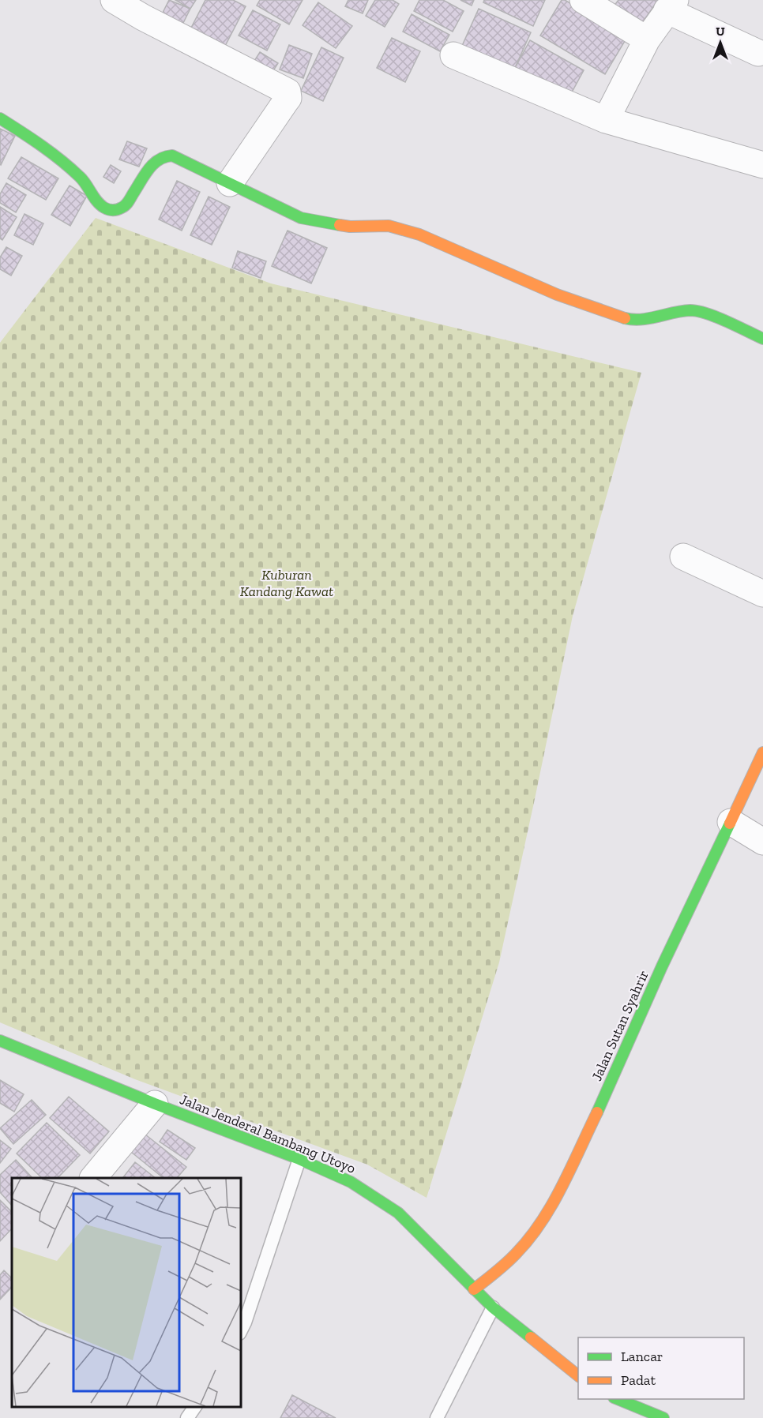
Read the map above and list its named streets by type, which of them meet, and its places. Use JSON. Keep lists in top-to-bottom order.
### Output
{
  "streets": {
    "street": ["Jalan Sutan Syahrir", "Jalan Jenderal Bambang Utoyo"]
  },
  "crossings": [
    ["Jalan Sutan Syahrir", "Jalan Jenderal Bambang Utoyo"]
  ],
  "parks": ["Kuburan Kandang Kawat"],
  "legend": ["Lancar", "Padat"],
  "north": "top"
}
